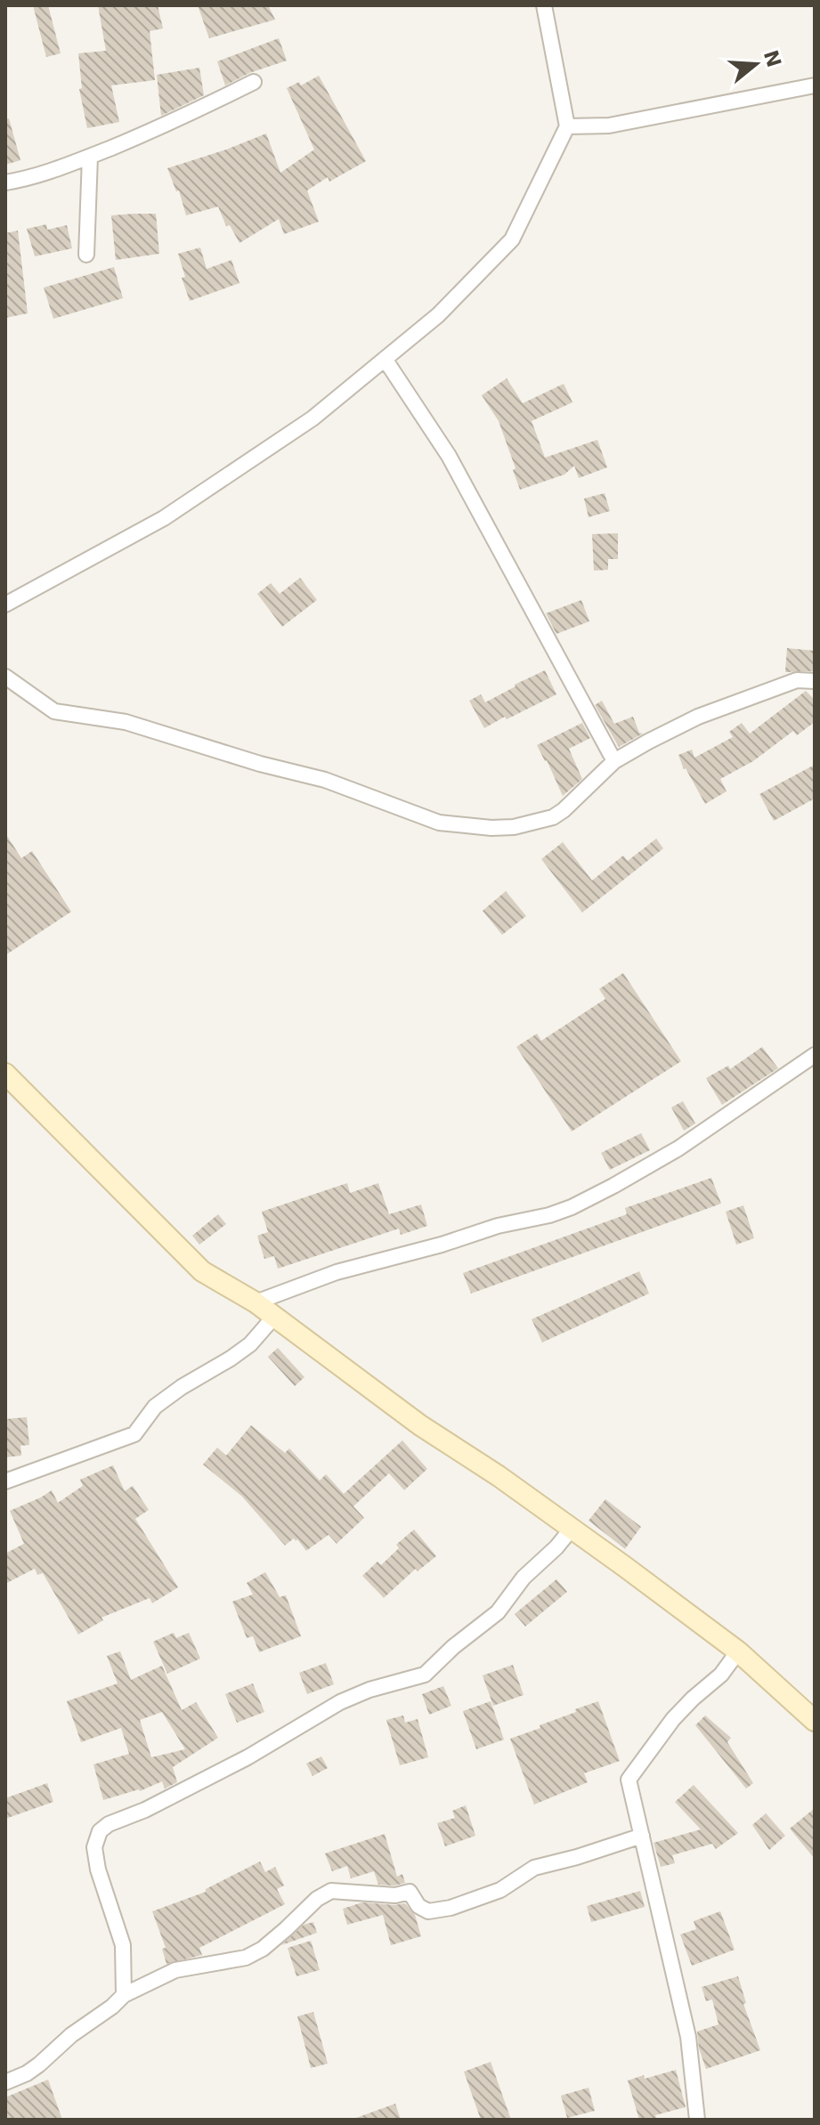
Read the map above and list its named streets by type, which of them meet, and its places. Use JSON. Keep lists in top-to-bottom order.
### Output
{
  "north": "right"
}
